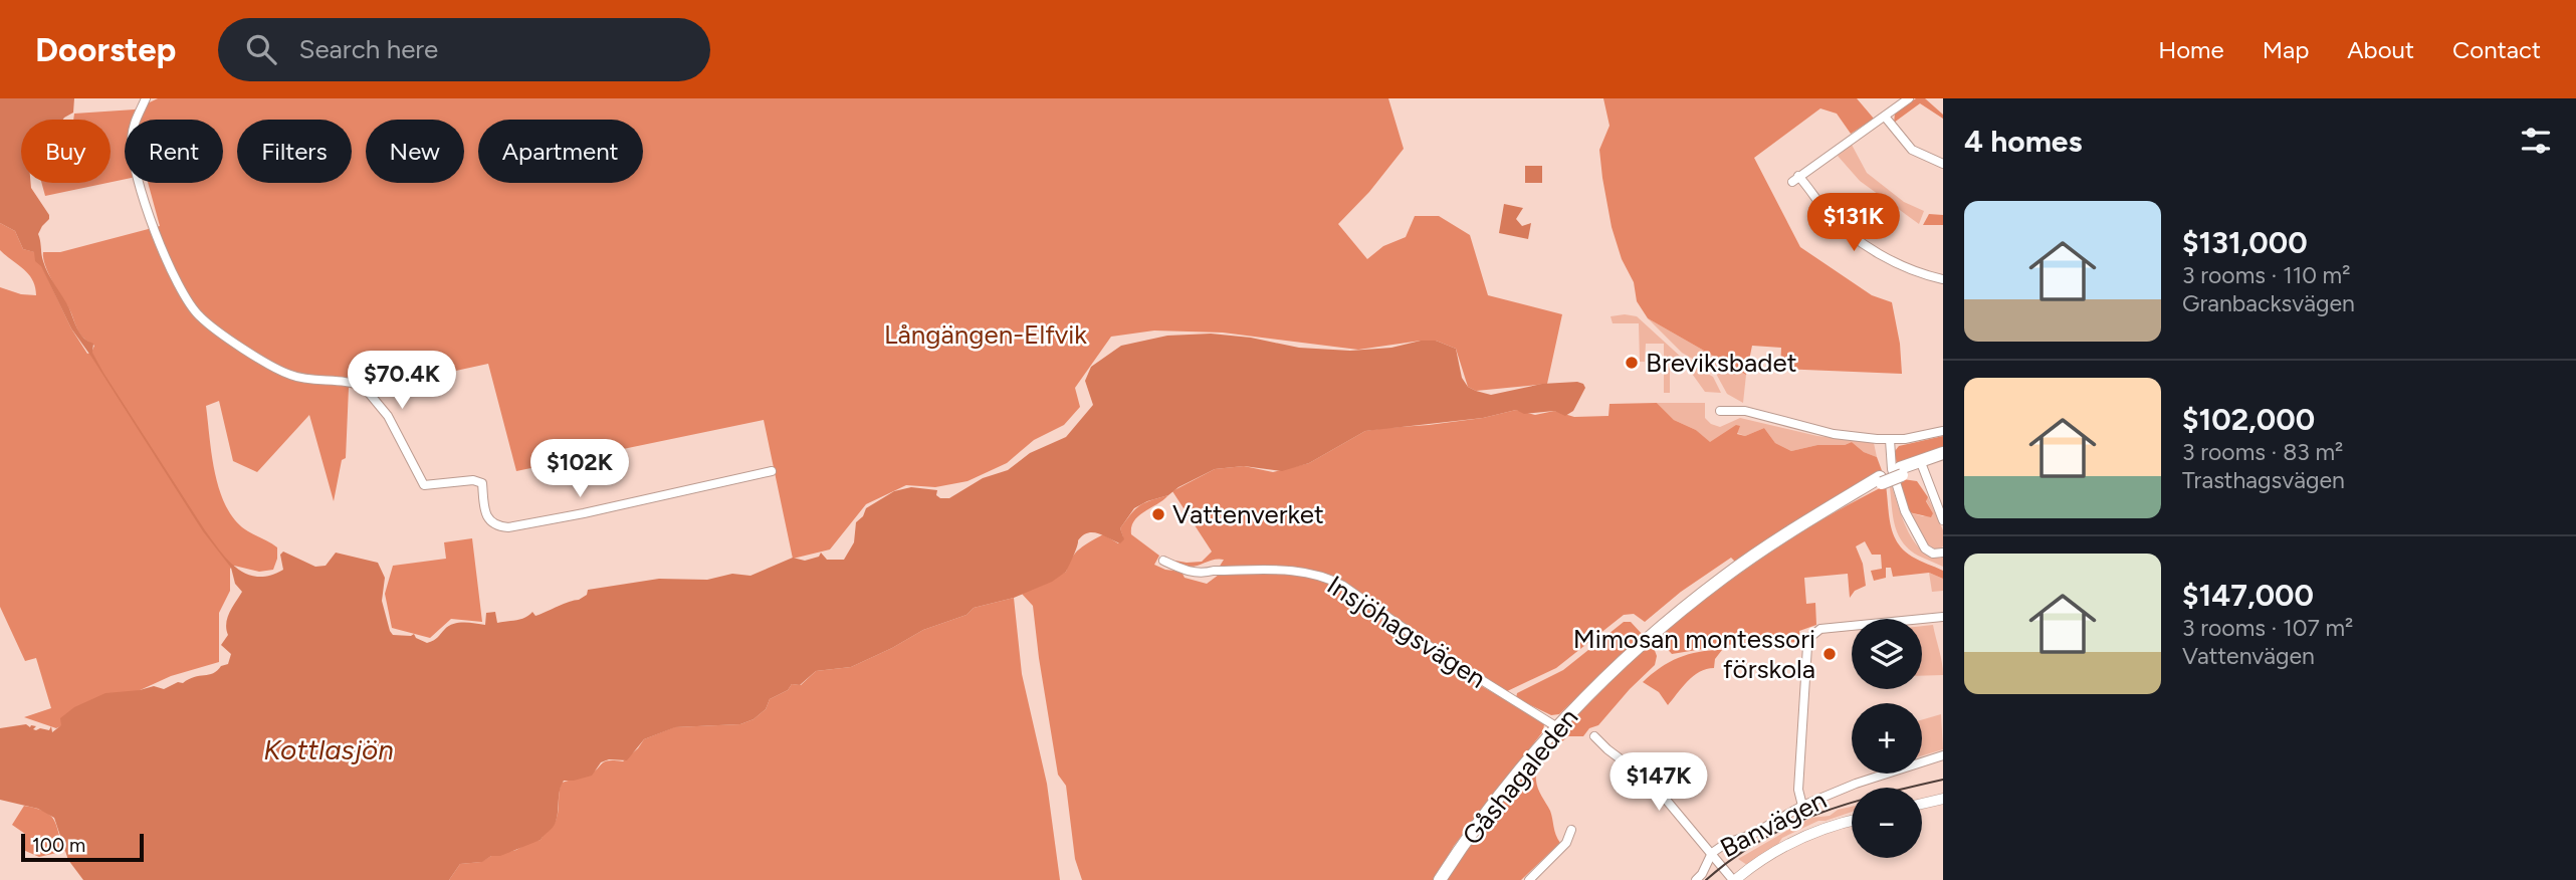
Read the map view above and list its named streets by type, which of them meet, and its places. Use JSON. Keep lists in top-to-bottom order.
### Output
{
  "streets": {
    "main road": ["Gåshagaleden"],
    "street": ["Insjöhagsvägen", "Banvägen"]
  },
  "crossings": [
    ["Insjöhagsvägen", "Gåshagaleden"]
  ],
  "water": ["Kottlasjön"],
  "parks": ["Långängen-Elfvik"],
  "places": ["Breviksbadet", "Vattenverket", "Mimosan montessori förskola"],
  "scale_bar": "100 m",
  "page": {
    "header": "Doorstep",
    "search": "Search here",
    "nav": [
      "Home",
      "Map",
      "About",
      "Contact"
    ],
    "heading": "4 homes",
    "chip": [
      "Buy",
      "Rent",
      "Filters",
      "New",
      "Apartment"
    ],
    "list": [
      {
        "name": "$131,000",
        "note": "3 rooms · 110 m² · Granbacksvägen"
      },
      {
        "name": "$102,000",
        "note": "3 rooms · 83 m² · Trasthagsvägen"
      },
      {
        "name": "$147,000",
        "note": "3 rooms · 107 m² · Vattenvägen"
      }
    ],
    "price": [
      "$131K",
      "$70.4K",
      "$102K",
      "$147K"
    ],
    "map_buttons": ["+", "−"],
    "scale": "100 m"
  }
}
